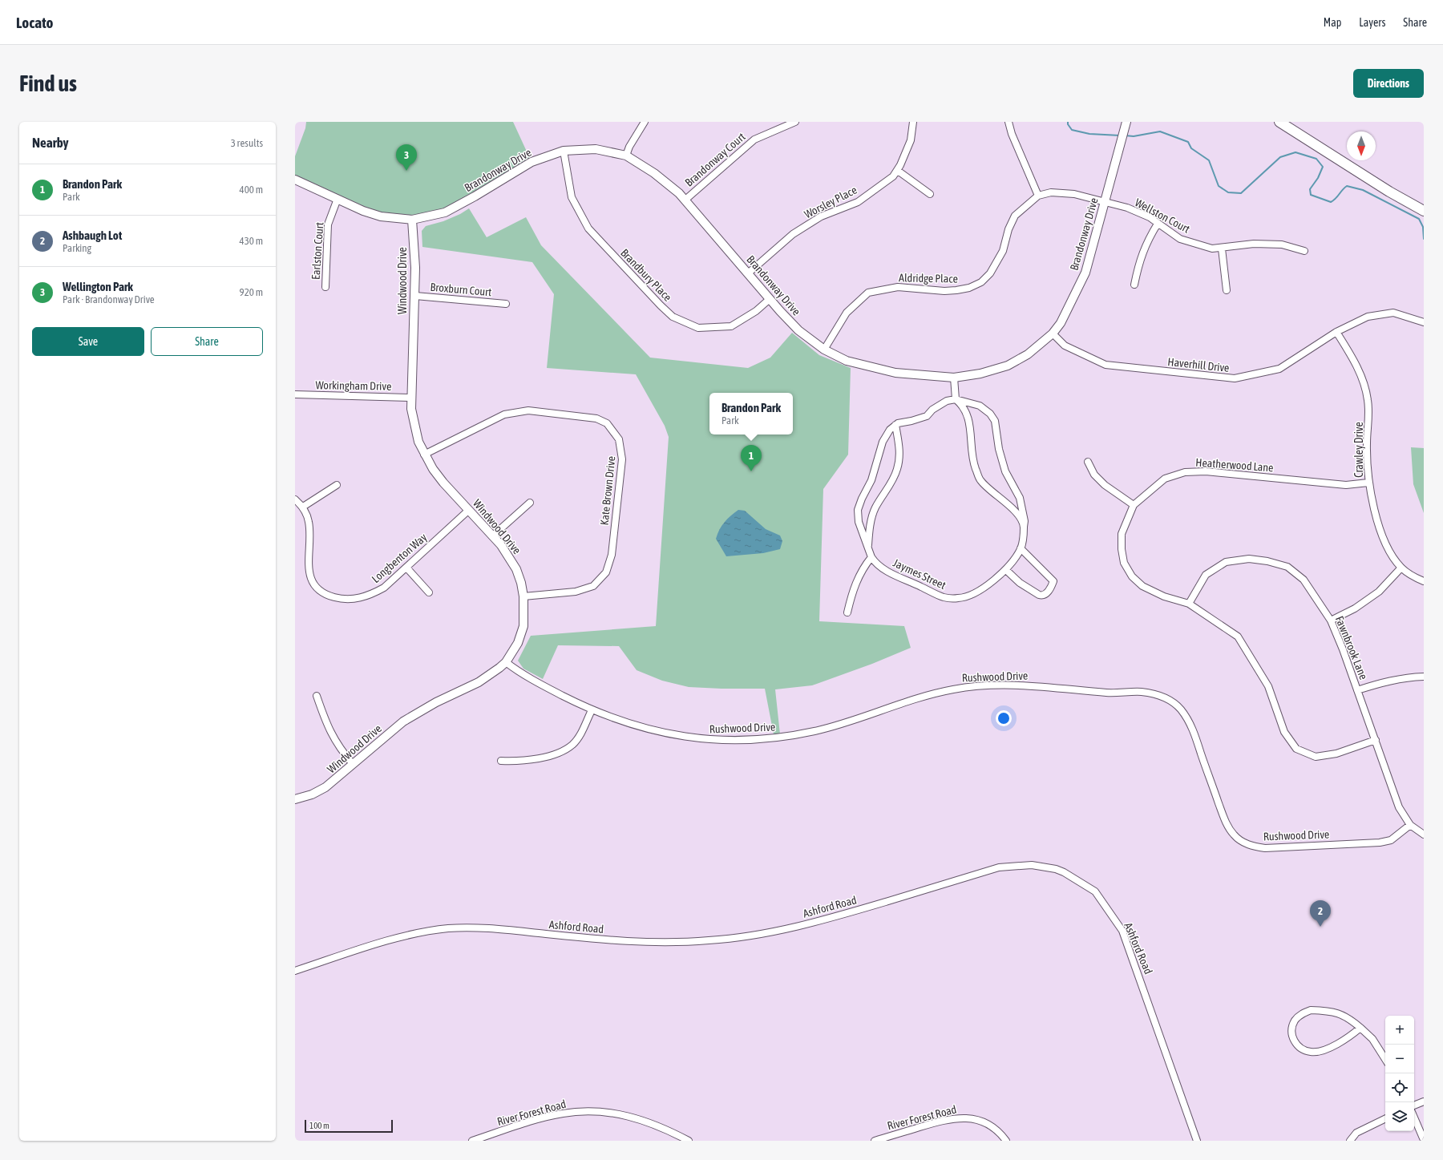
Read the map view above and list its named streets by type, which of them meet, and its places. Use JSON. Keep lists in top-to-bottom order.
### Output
{
  "streets": {
    "street": [
      "Brandonway Court",
      "Brandonway Drive",
      "Worsley Place",
      "Wellston Court",
      "Earlston Court",
      "Brandbury Place",
      "Aldridge Place",
      "Windwood Drive",
      "Broxburn Court",
      "Haverhill Drive",
      "Workingham Drive",
      "Crawley Drive",
      "Heatherwood Lane",
      "Kate Brown Drive",
      "Longbenton Way",
      "Jaymes Street",
      "Fawnbrook Lane",
      "Rushwood Drive",
      "Ashford Road",
      "River Forest Road"
    ]
  },
  "crossings": [
    ["Brandonway Court", "Brandonway Drive"],
    ["Brandonway Drive", "Worsley Place"],
    ["Brandonway Drive", "Wellston Court"],
    ["Brandonway Drive", "Earlston Court"],
    ["Brandonway Drive", "Brandbury Place"],
    ["Brandonway Drive", "Aldridge Place"],
    ["Brandonway Drive", "Windwood Drive"],
    ["Brandonway Drive", "Haverhill Drive"],
    ["Wellston Court", "Aldridge Place"],
    ["Windwood Drive", "Broxburn Court"],
    ["Windwood Drive", "Workingham Drive"],
    ["Windwood Drive", "Kate Brown Drive"],
    ["Windwood Drive", "Longbenton Way"],
    ["Windwood Drive", "Rushwood Drive"],
    ["Haverhill Drive", "Crawley Drive"],
    ["Crawley Drive", "Heatherwood Lane"],
    ["Heatherwood Lane", "Fawnbrook Lane"],
    ["Fawnbrook Lane", "Rushwood Drive"]
  ],
  "scale_bar": "100 m",
  "north": "bottom",
  "page": {
    "header": "Locato",
    "nav": ["Map", "Layers", "Share"],
    "buttons": [
      "Directions",
      ["Save", "Share"]
    ],
    "title": "Find us",
    "heading": ["Nearby", "3 results"],
    "pins": ["3", "1", "2"],
    "list": [
      {
        "mark": "1",
        "name": "Brandon Park",
        "note": "Park",
        "value": "400 m"
      },
      {
        "mark": "2",
        "name": "Ashbaugh Lot",
        "note": "Parking",
        "value": "430 m"
      },
      {
        "mark": "3",
        "name": "Wellington Park",
        "note": "Park · Brandonway Drive",
        "value": "920 m"
      }
    ],
    "popup": ["Brandon Park", "Park"],
    "map_buttons": ["+", "−"],
    "scale": "100 m"
  }
}
